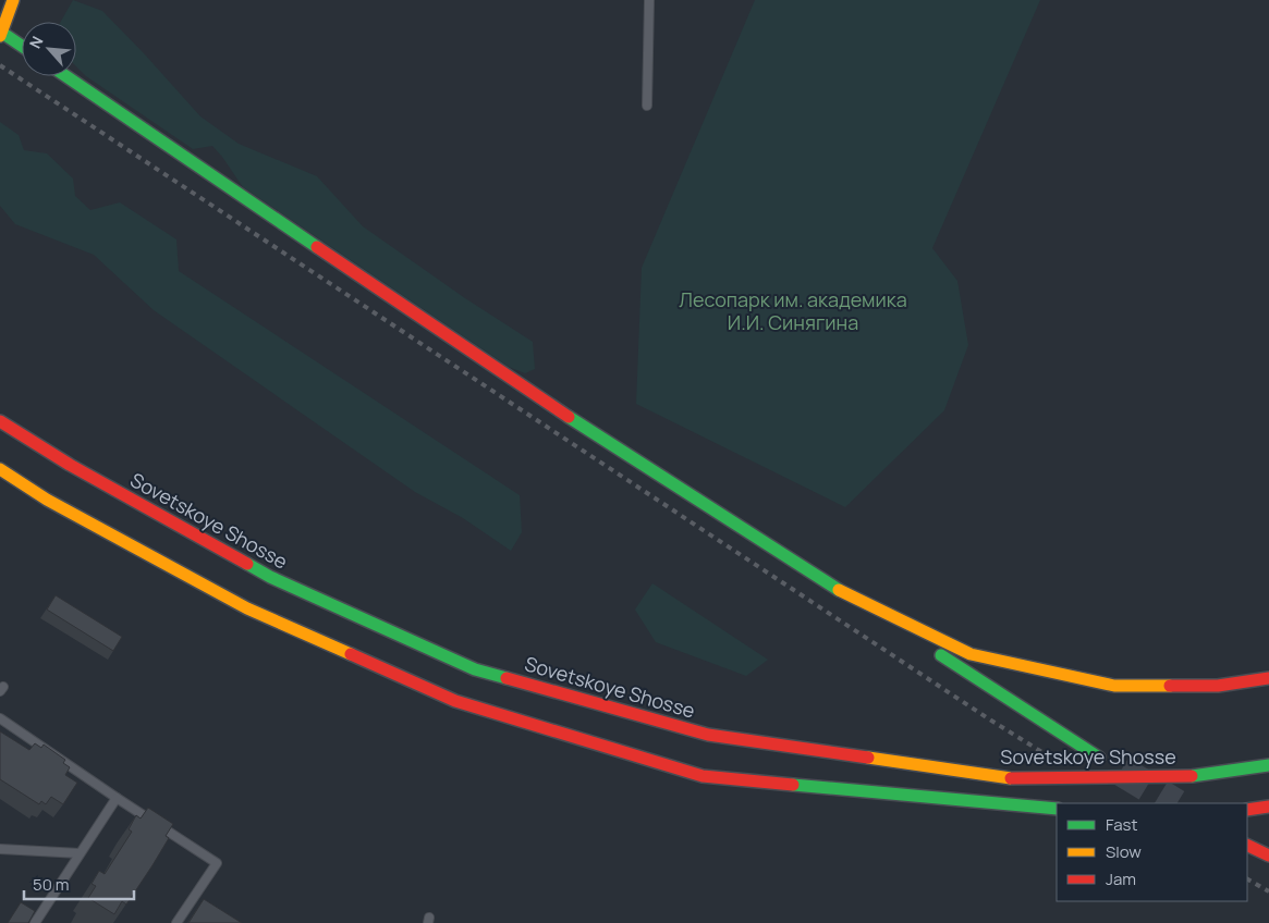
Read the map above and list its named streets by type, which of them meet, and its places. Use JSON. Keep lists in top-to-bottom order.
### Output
{
  "streets": {
    "main road": ["Sovetskoye Shosse"]
  },
  "parks": ["Лесопарк им. академика И.И. Синягина"],
  "legend": ["Fast", "Slow", "Jam"],
  "scale_bar": "50 m",
  "north": "top left"
}
